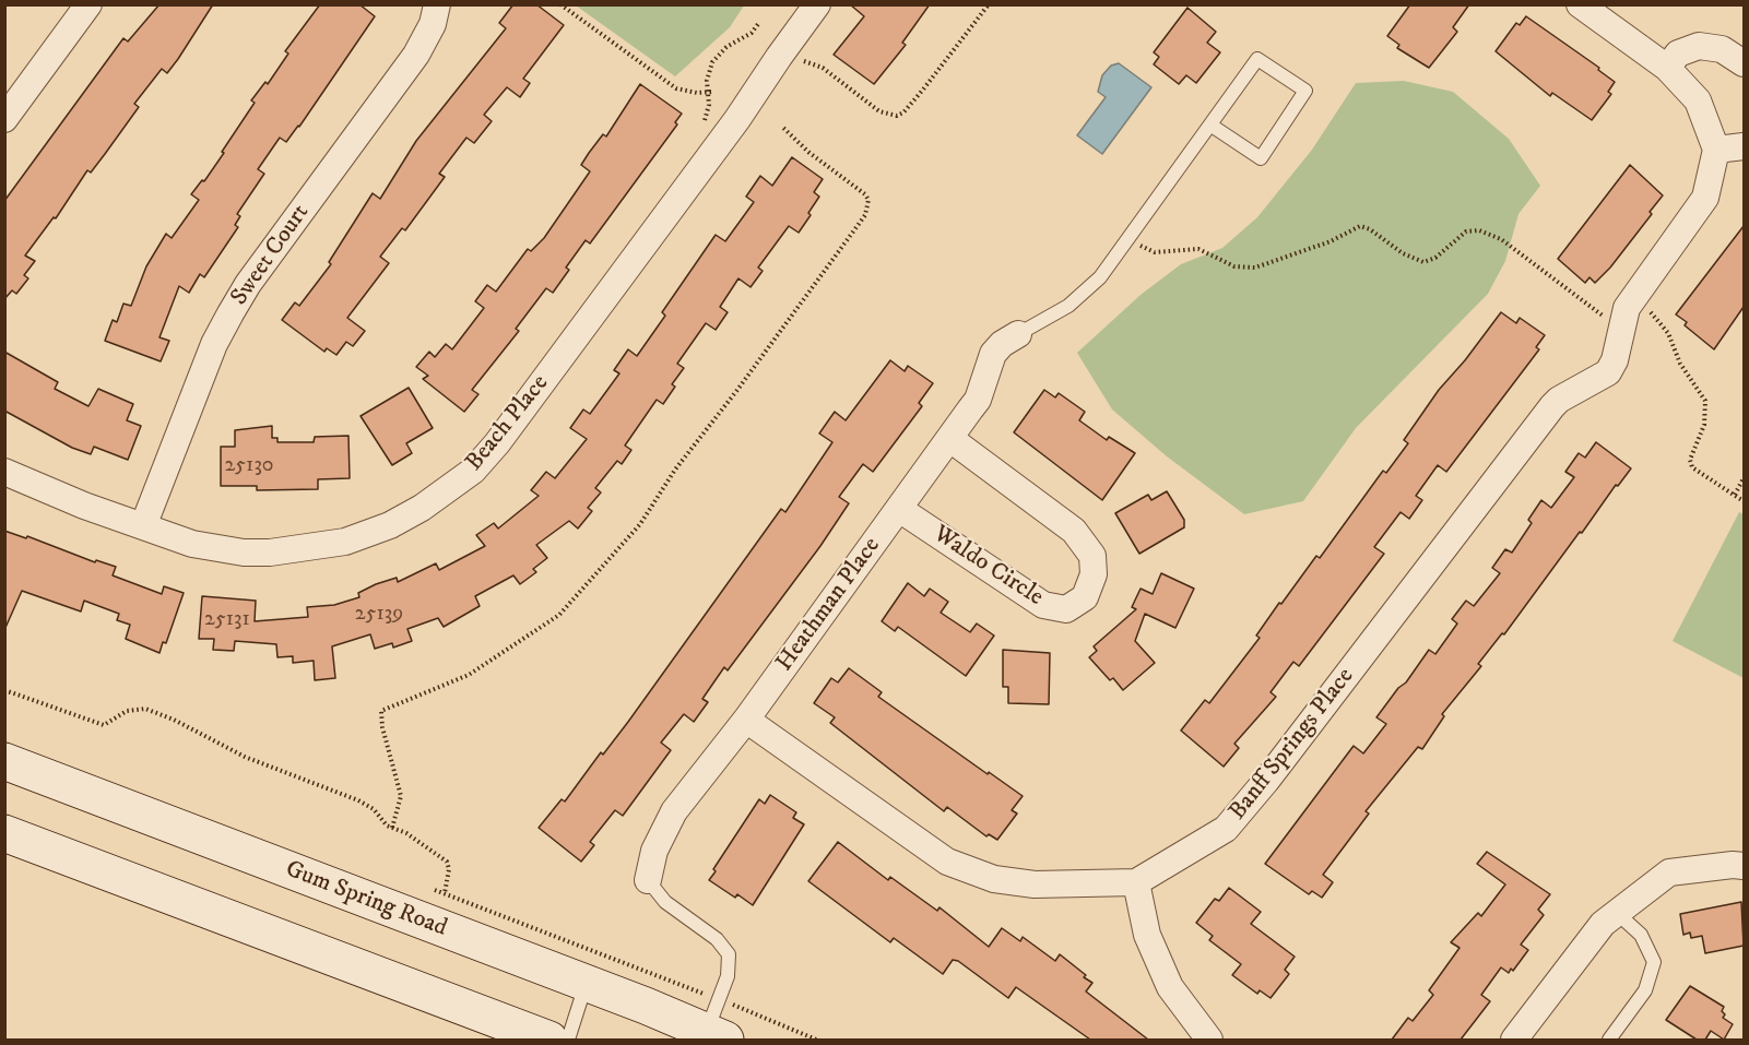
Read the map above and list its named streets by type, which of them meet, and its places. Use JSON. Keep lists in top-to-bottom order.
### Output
{
  "streets": {
    "main road": ["Gum Spring Road"],
    "street": [
      "Sweet Court",
      "Beach Place",
      "Waldo Circle",
      "Heathman Place",
      "Banff Springs Place"
    ]
  },
  "crossings": [
    ["Sweet Court", "Beach Place"],
    ["Waldo Circle", "Heathman Place"],
    ["Heathman Place", "Banff Springs Place"]
  ],
  "house_numbers": ["25130", "25139", "25131"]
}
